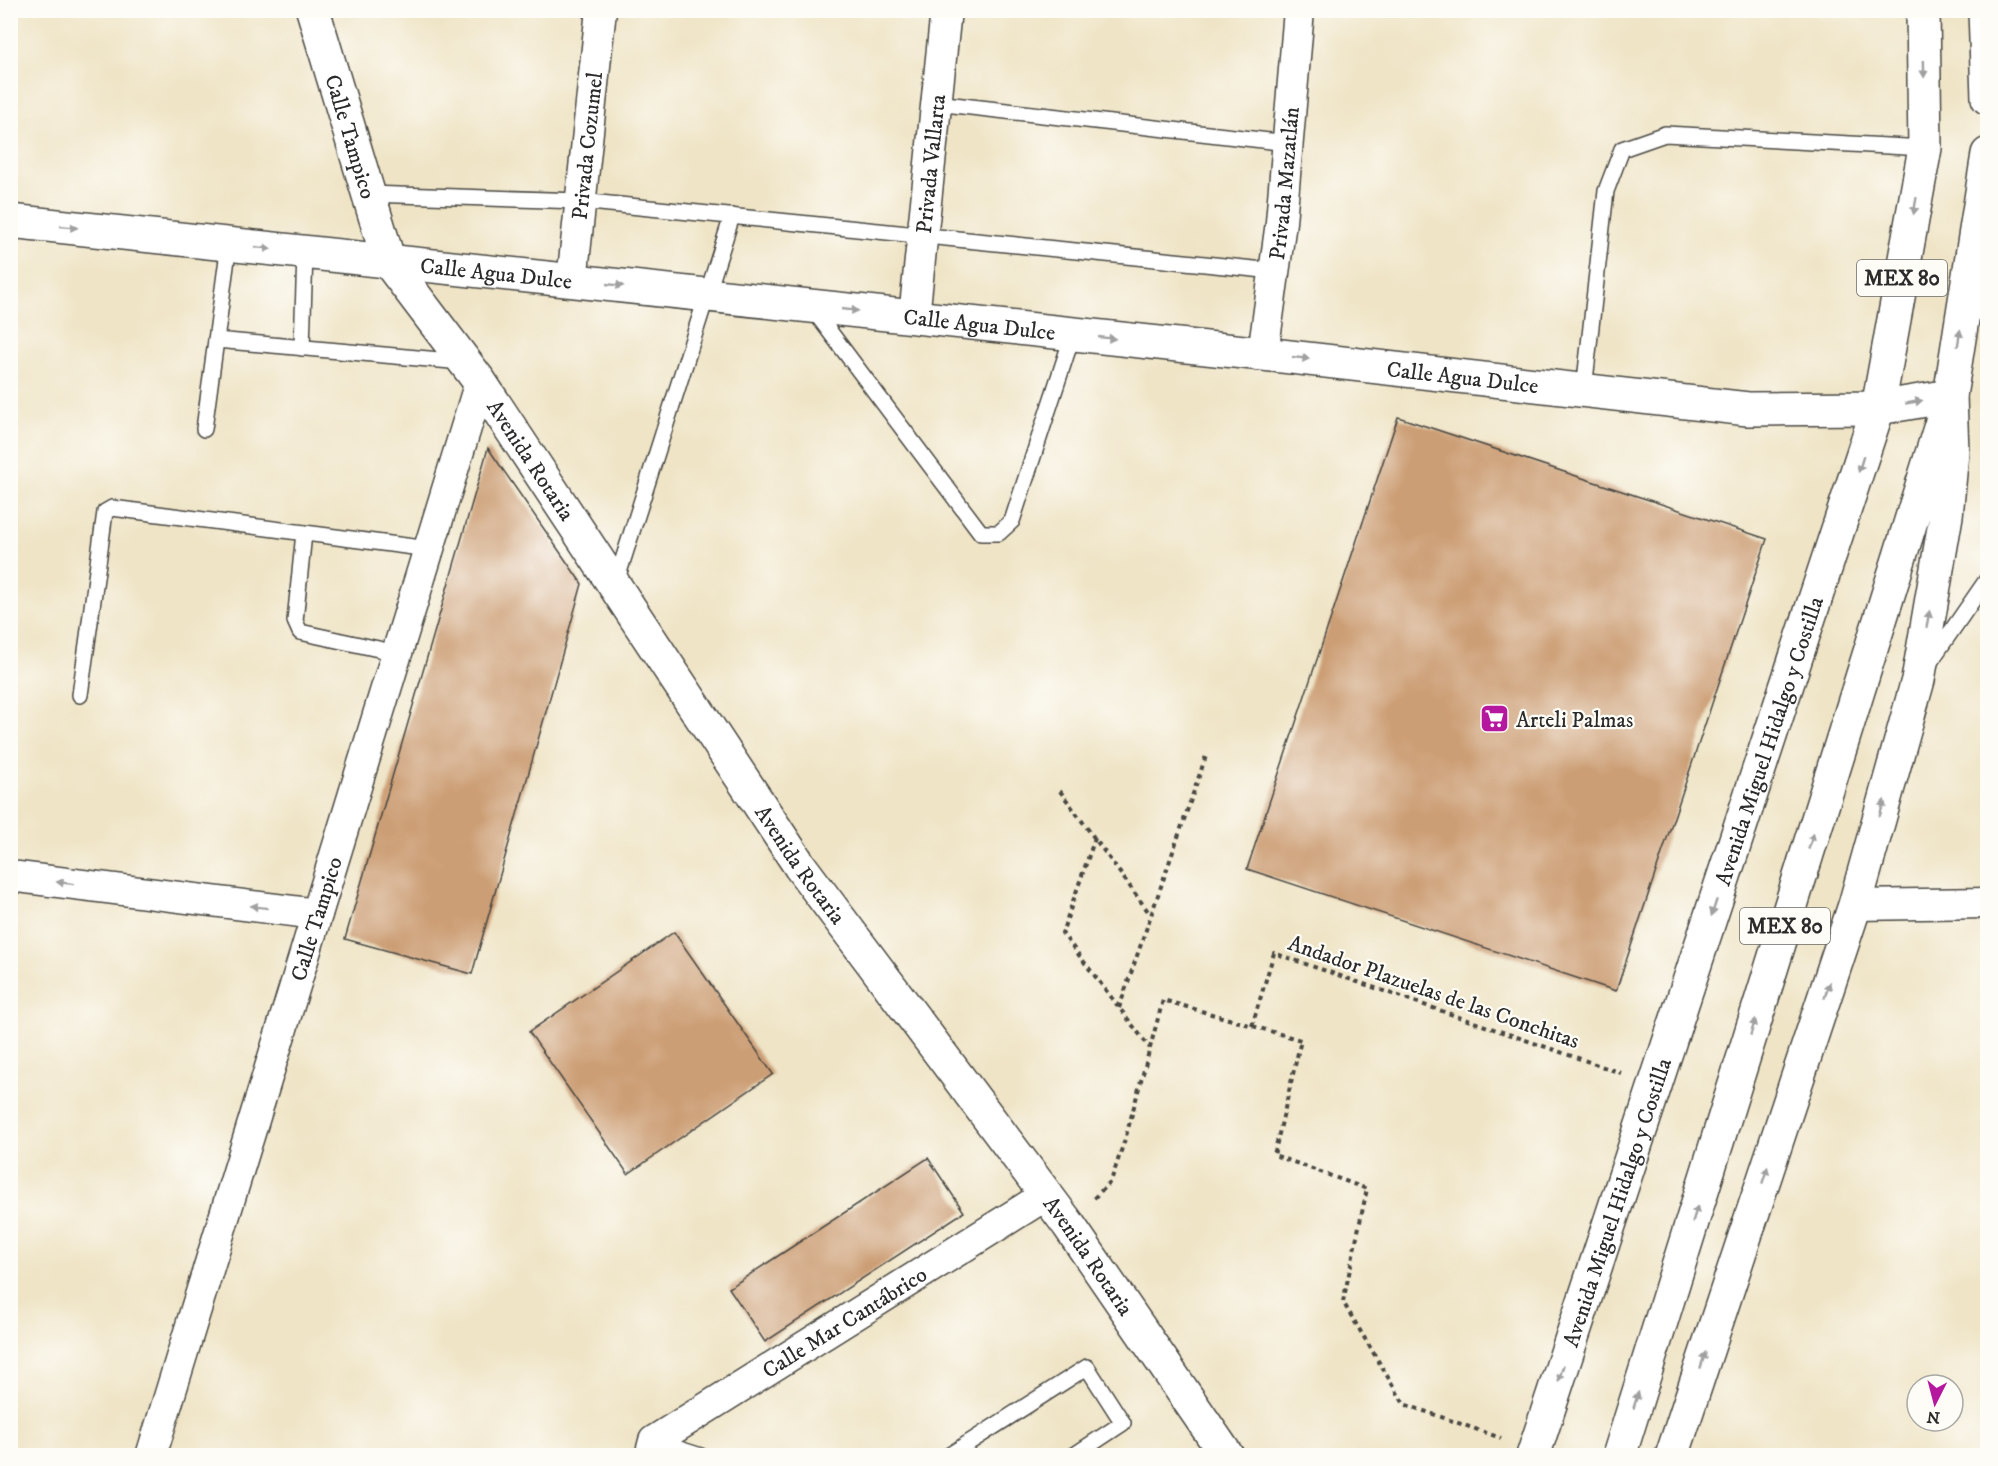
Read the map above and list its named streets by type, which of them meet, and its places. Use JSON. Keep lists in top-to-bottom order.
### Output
{
  "streets": {
    "main road": [
      "Calle Tampico",
      "Calle Agua Dulce",
      "MEX 80",
      "Avenida Rotaria",
      "Avenida Miguel Hidalgo y Costilla"
    ],
    "street": [
      "Privada Cozumel",
      "Privada Vallarta",
      "Privada Mazatlán",
      "Calle Mar Cantábrico"
    ],
    "path": ["Andador Plazuelas de las Conchitas"]
  },
  "crossings": [
    ["Calle Tampico", "Calle Agua Dulce"],
    ["Calle Tampico", "Avenida Rotaria"],
    ["Privada Cozumel", "Calle Agua Dulce"],
    ["Privada Vallarta", "Calle Agua Dulce"],
    ["Privada Mazatlán", "Calle Agua Dulce"],
    ["Calle Agua Dulce", "MEX 80"],
    ["Calle Agua Dulce", "Avenida Rotaria"],
    ["Calle Agua Dulce", "Avenida Miguel Hidalgo y Costilla"],
    ["Avenida Rotaria", "Calle Mar Cantábrico"],
    ["Avenida Miguel Hidalgo y Costilla", "Andador Plazuelas de las Conchitas"]
  ],
  "one_way": ["Calle Agua Dulce"],
  "places": {
    "supermarket": ["Arteli Palmas"]
  },
  "north": "bottom"
}
